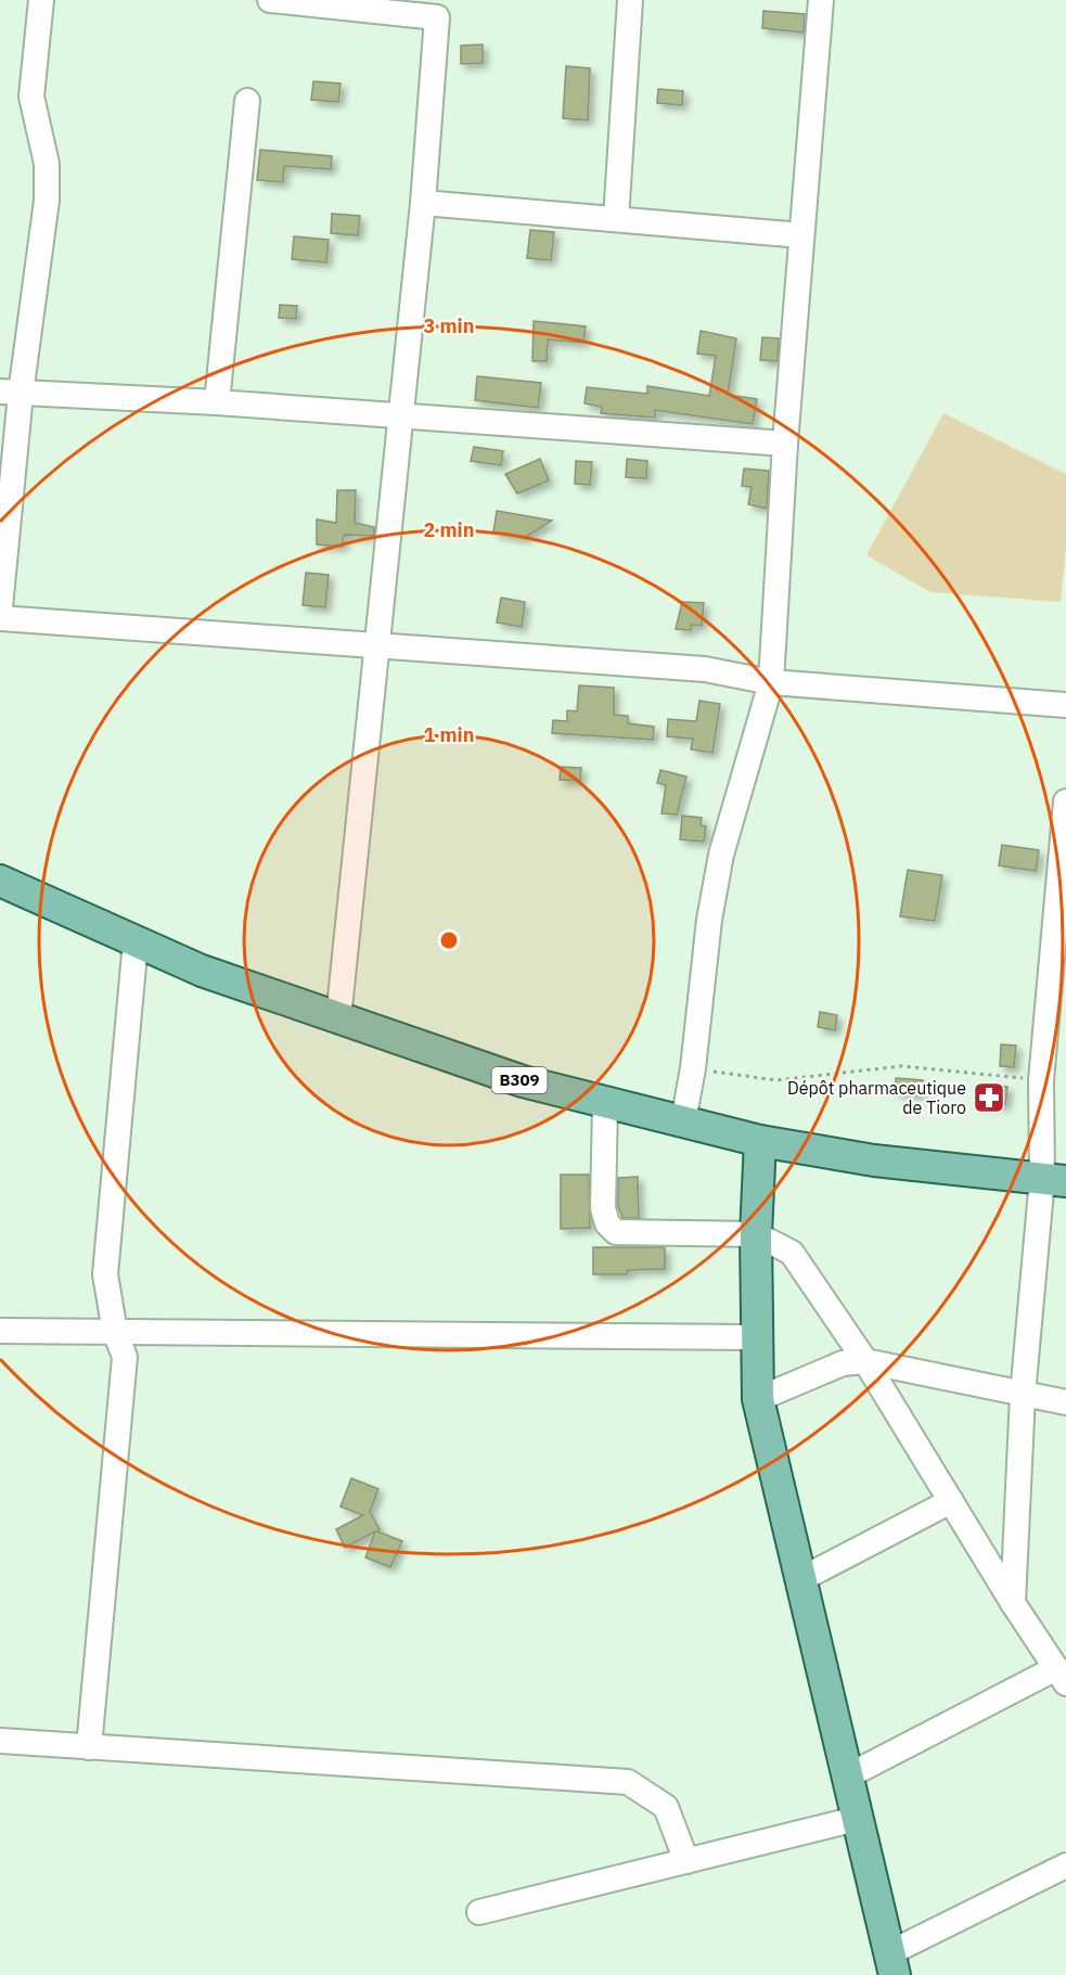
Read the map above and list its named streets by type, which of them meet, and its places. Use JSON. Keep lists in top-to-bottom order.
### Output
{
  "streets": {
    "main road": ["B309"]
  },
  "places": {
    "pharmacy": ["Dépôt pharmaceutique de Tioro"]
  },
  "rings": ["3 min", "2 min", "1 min"]
}
